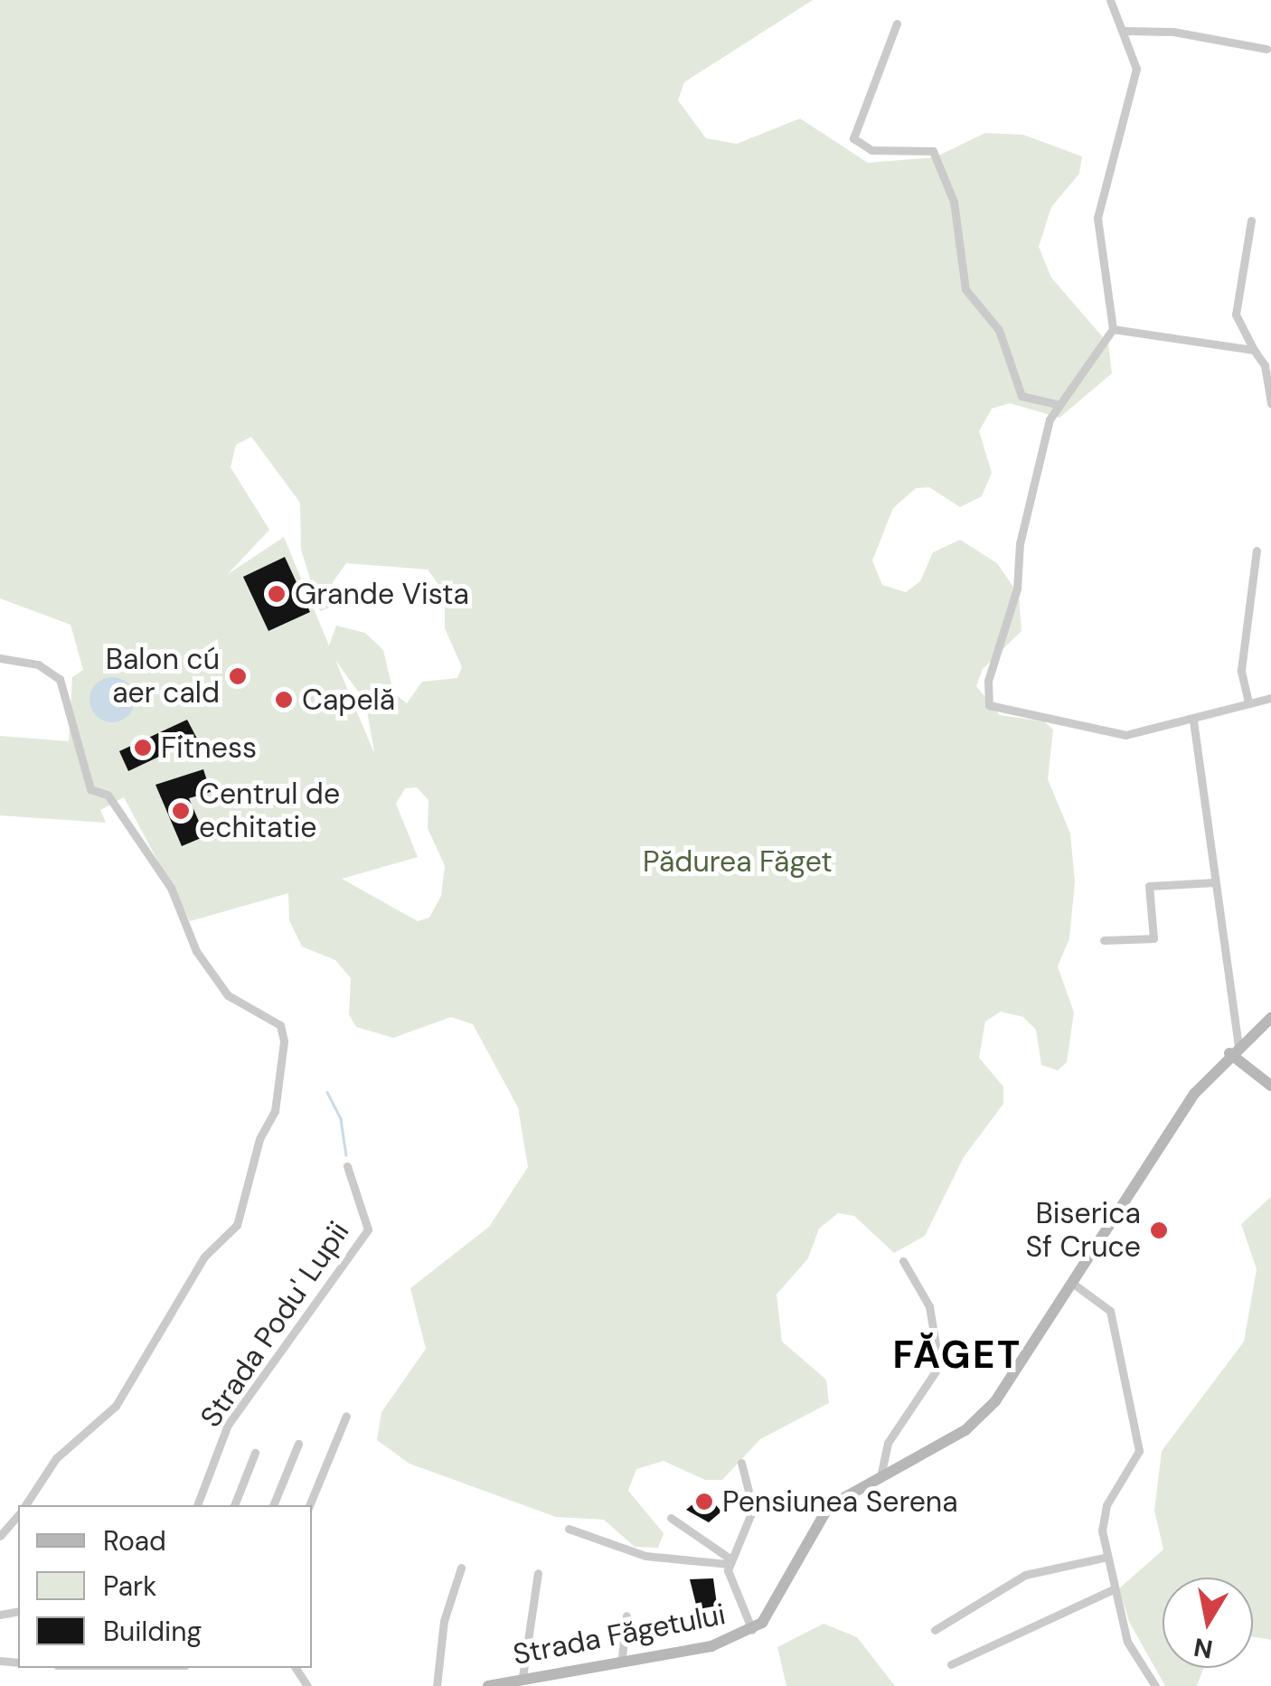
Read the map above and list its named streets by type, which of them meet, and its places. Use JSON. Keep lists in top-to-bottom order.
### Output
{
  "streets": {
    "main road": ["Strada Făgetului"],
    "street": ["Strada Podu' Lupii"]
  },
  "districts": ["FĂGET"],
  "parks": ["Pădurea Făget"],
  "places": [
    "Grande Vista",
    "Balon cú aer cald",
    "Capelă",
    "Fitness",
    "Centrul de echitatie",
    "Biserica Sf Cruce",
    "Pensiunea Serena"
  ],
  "legend": ["Road", "Park", "Building"],
  "north": "bottom"
}
